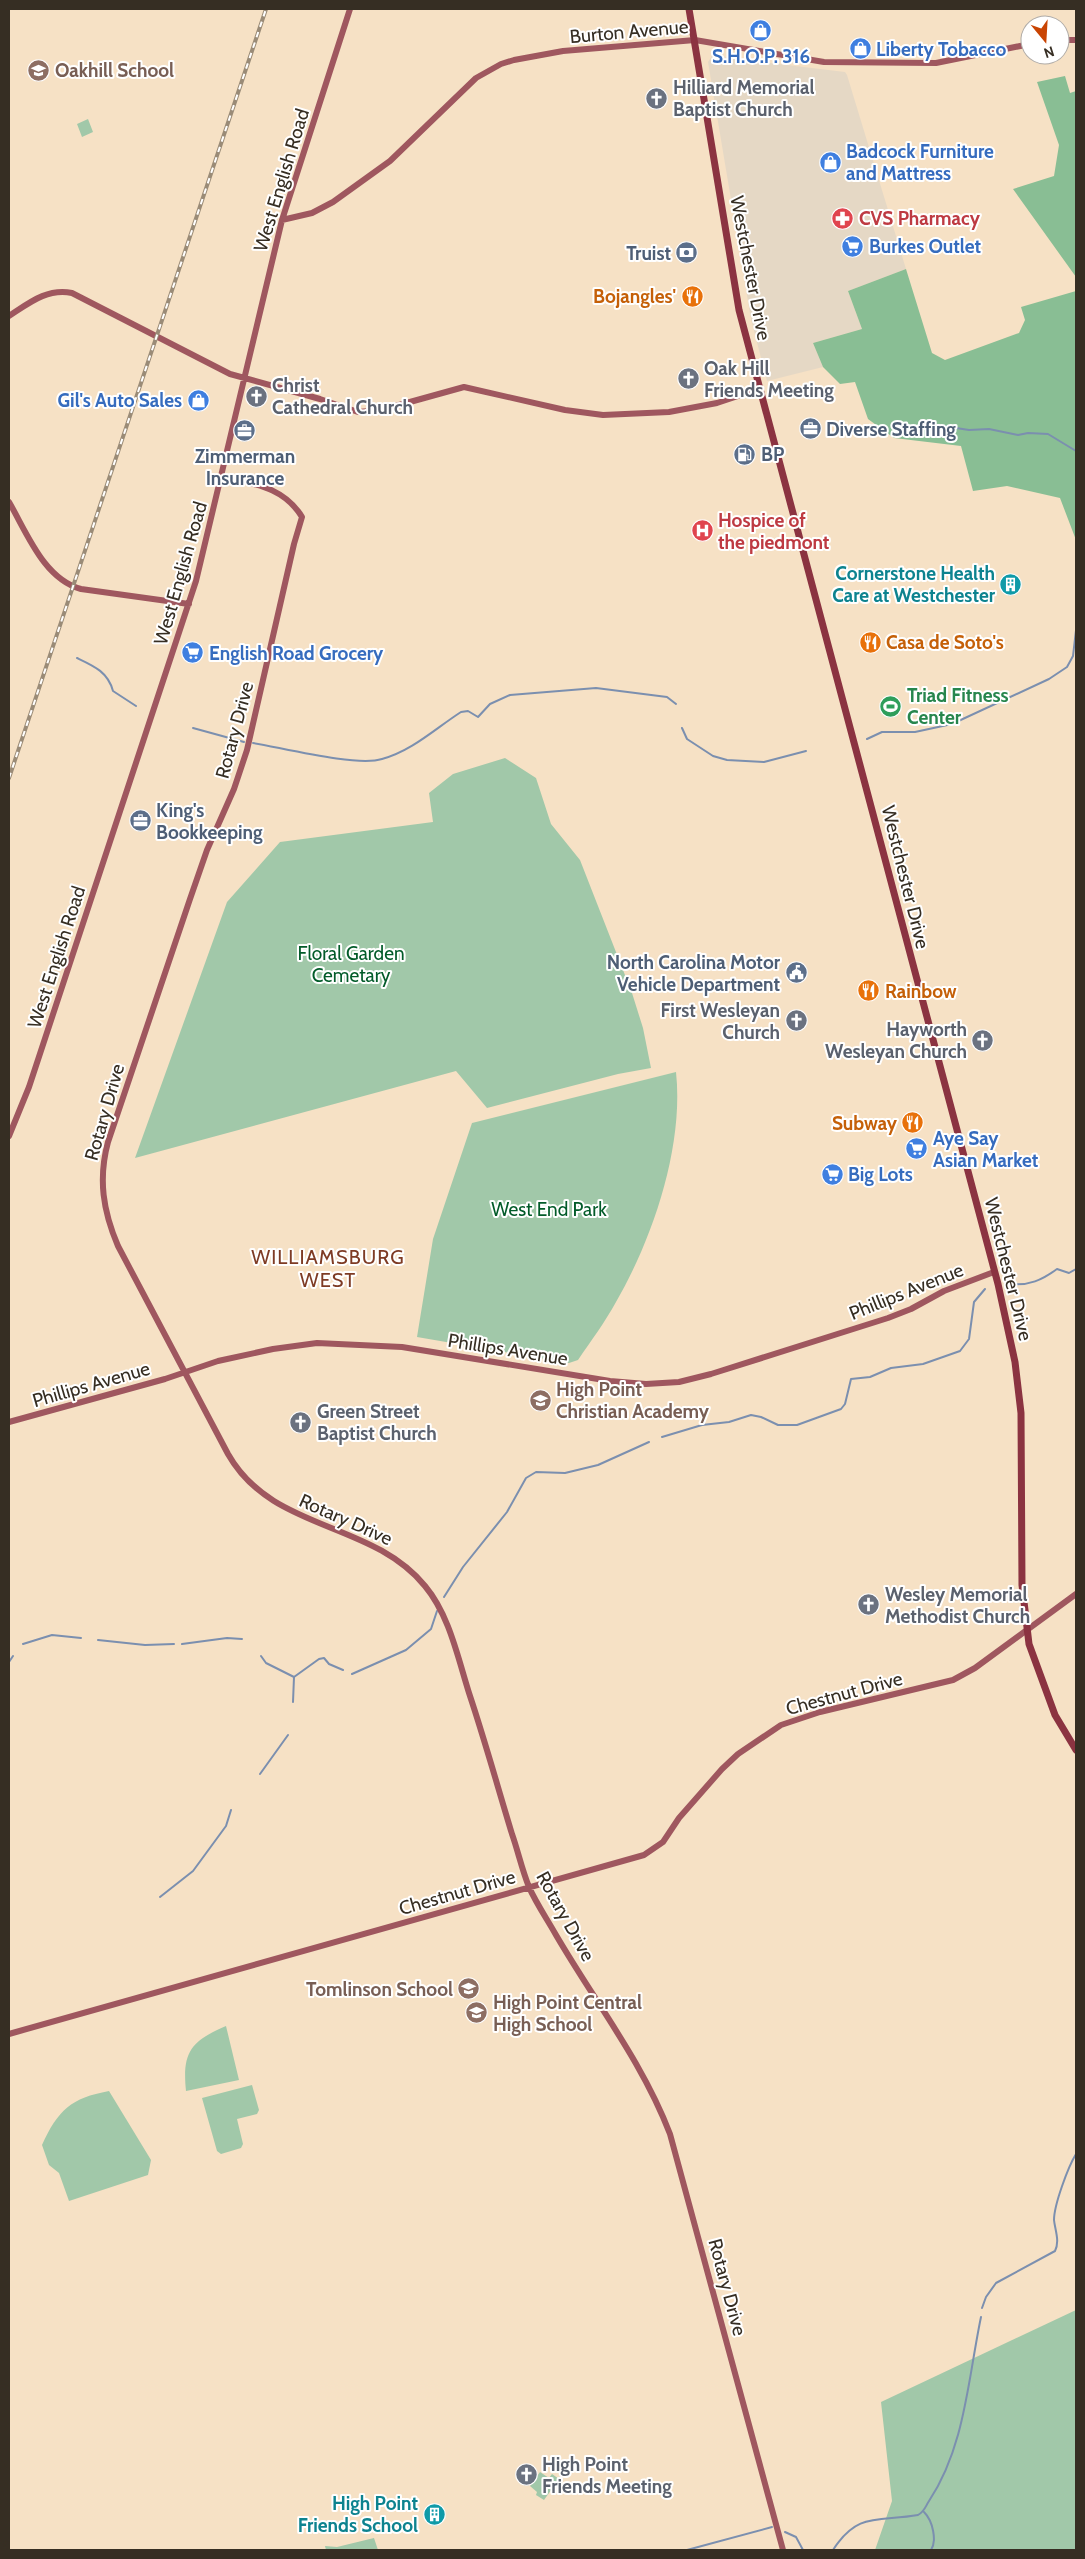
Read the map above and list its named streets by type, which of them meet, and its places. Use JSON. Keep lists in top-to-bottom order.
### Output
{
  "streets": {
    "main road": ["Westchester Drive"],
    "street": [
      "Burton Avenue",
      "West English Road",
      "Rotary Drive",
      "Phillips Avenue",
      "Chestnut Drive"
    ]
  },
  "crossings": [
    ["Burton Avenue", "West English Road"],
    ["Burton Avenue", "Westchester Drive"],
    ["West English Road", "Rotary Drive"],
    ["Westchester Drive", "Phillips Avenue"],
    ["Westchester Drive", "Chestnut Drive"],
    ["Rotary Drive", "Phillips Avenue"],
    ["Rotary Drive", "Chestnut Drive"]
  ],
  "districts": ["WILLIAMSBURG WEST"],
  "parks": ["Floral Garden Cemetary", "West End Park"],
  "places": {
    "shop": [
      "S.H.O.P. 316",
      "Liberty Tobacco",
      "Badcock Furniture and Mattress",
      "Gil's Auto Sales"
    ],
    "school or university": [
      "Oakhill School",
      "High Point Christian Academy",
      "Tomlinson School",
      "High Point Central High School"
    ],
    "church": [
      "Hilliard Memorial Baptist Church",
      "Oak Hill Friends Meeting",
      "Christ Cathedral Church",
      "First Wesleyan Church",
      "Hayworth Wesleyan Church",
      "Green Street Baptist Church",
      "Wesley Memorial Methodist Church",
      "High Point Friends Meeting"
    ],
    "pharmacy": ["CVS Pharmacy"],
    "supermarket": [
      "Burkes Outlet",
      "English Road Grocery",
      "Aye Say Asian Market",
      "Big Lots"
    ],
    "bank": ["Truist"],
    "restaurant": [
      "Bojangles'",
      "Casa de Soto's",
      "Rainbow",
      "Subway"
    ],
    "office": ["Diverse Staffing", "Zimmerman Insurance", "King's Bookkeeping"],
    "fuel station": ["BP"],
    "hospital": ["Hospice of the piedmont"],
    "building": ["Cornerstone Health Care at Westchester", "High Point Friends School"],
    "sports": ["Triad Fitness Center"],
    "public building": ["North Carolina Motor Vehicle Department"]
  },
  "north": "bottom"
}
